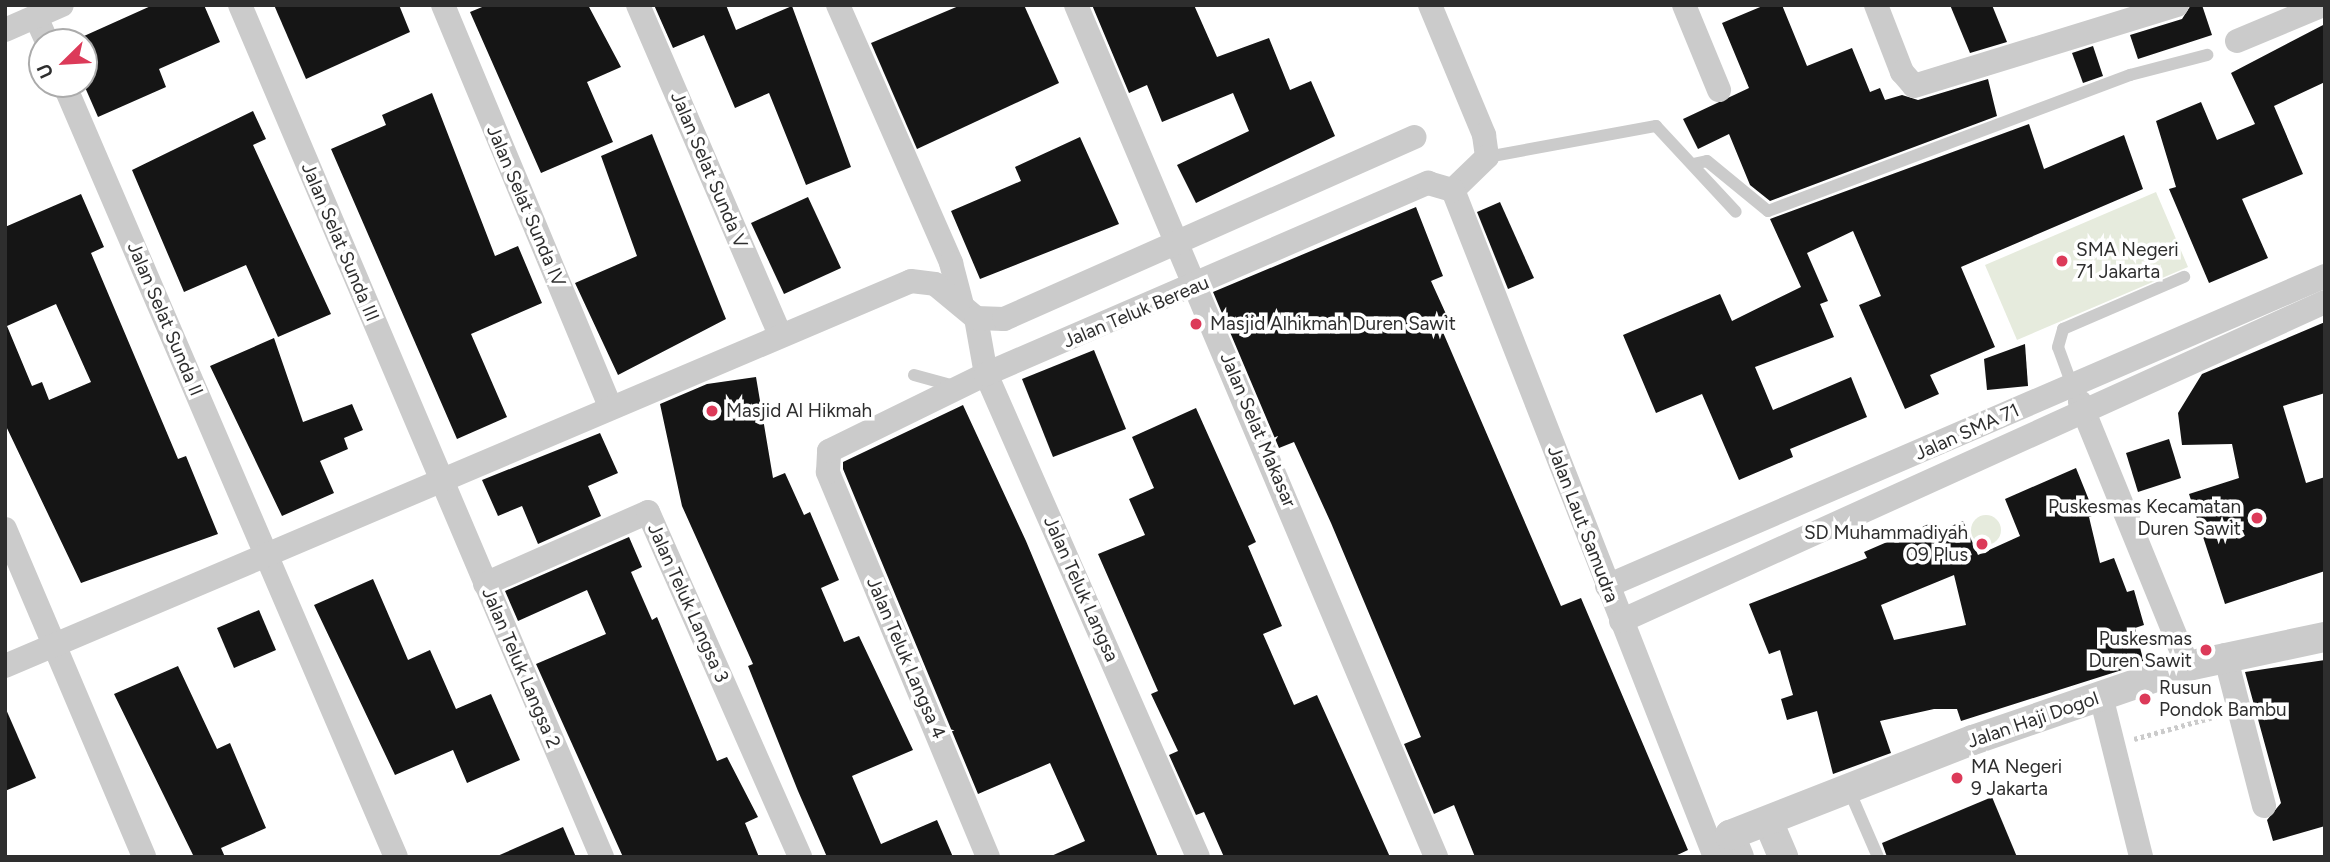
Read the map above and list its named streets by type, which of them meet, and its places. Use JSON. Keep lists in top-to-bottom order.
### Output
{
  "streets": {
    "street": [
      "Jalan Selat Sunda V",
      "Jalan Selat Sunda IV",
      "Jalan Selat Sunda III",
      "Jalan Teluk Bereau",
      "Jalan Selat Sunda II",
      "Jalan Selat Makasar",
      "Jalan SMA 71",
      "Jalan Laut Samudra",
      "Jalan Teluk Langsa",
      "Jalan Teluk Langsa 3",
      "Jalan Teluk Langsa 4",
      "Jalan Teluk Langsa 2",
      "Jalan Haji Dogol"
    ]
  },
  "crossings": [
    ["Jalan Selat Sunda III", "Jalan Teluk Langsa 2"],
    ["Jalan Teluk Bereau", "Jalan Selat Makasar"],
    ["Jalan Teluk Bereau", "Jalan Laut Samudra"],
    ["Jalan Teluk Bereau", "Jalan Teluk Langsa"],
    ["Jalan Teluk Bereau", "Jalan Teluk Langsa 4"],
    ["Jalan SMA 71", "Jalan Laut Samudra"],
    ["Jalan Laut Samudra", "Jalan Haji Dogol"],
    ["Jalan Teluk Langsa 3", "Jalan Teluk Langsa 2"]
  ],
  "places": [
    "SMA Negeri 71 Jakarta",
    "Masjid Alhikmah Duren Sawit",
    "Masjid Al Hikmah",
    "Puskesmas Kecamatan Duren Sawit",
    "SD Muhammadiyah 09 Plus",
    "Puskesmas Duren Sawit",
    "Rusun Pondok Bambu",
    "MA Negeri 9 Jakarta"
  ],
  "north": "bottom left"
}
